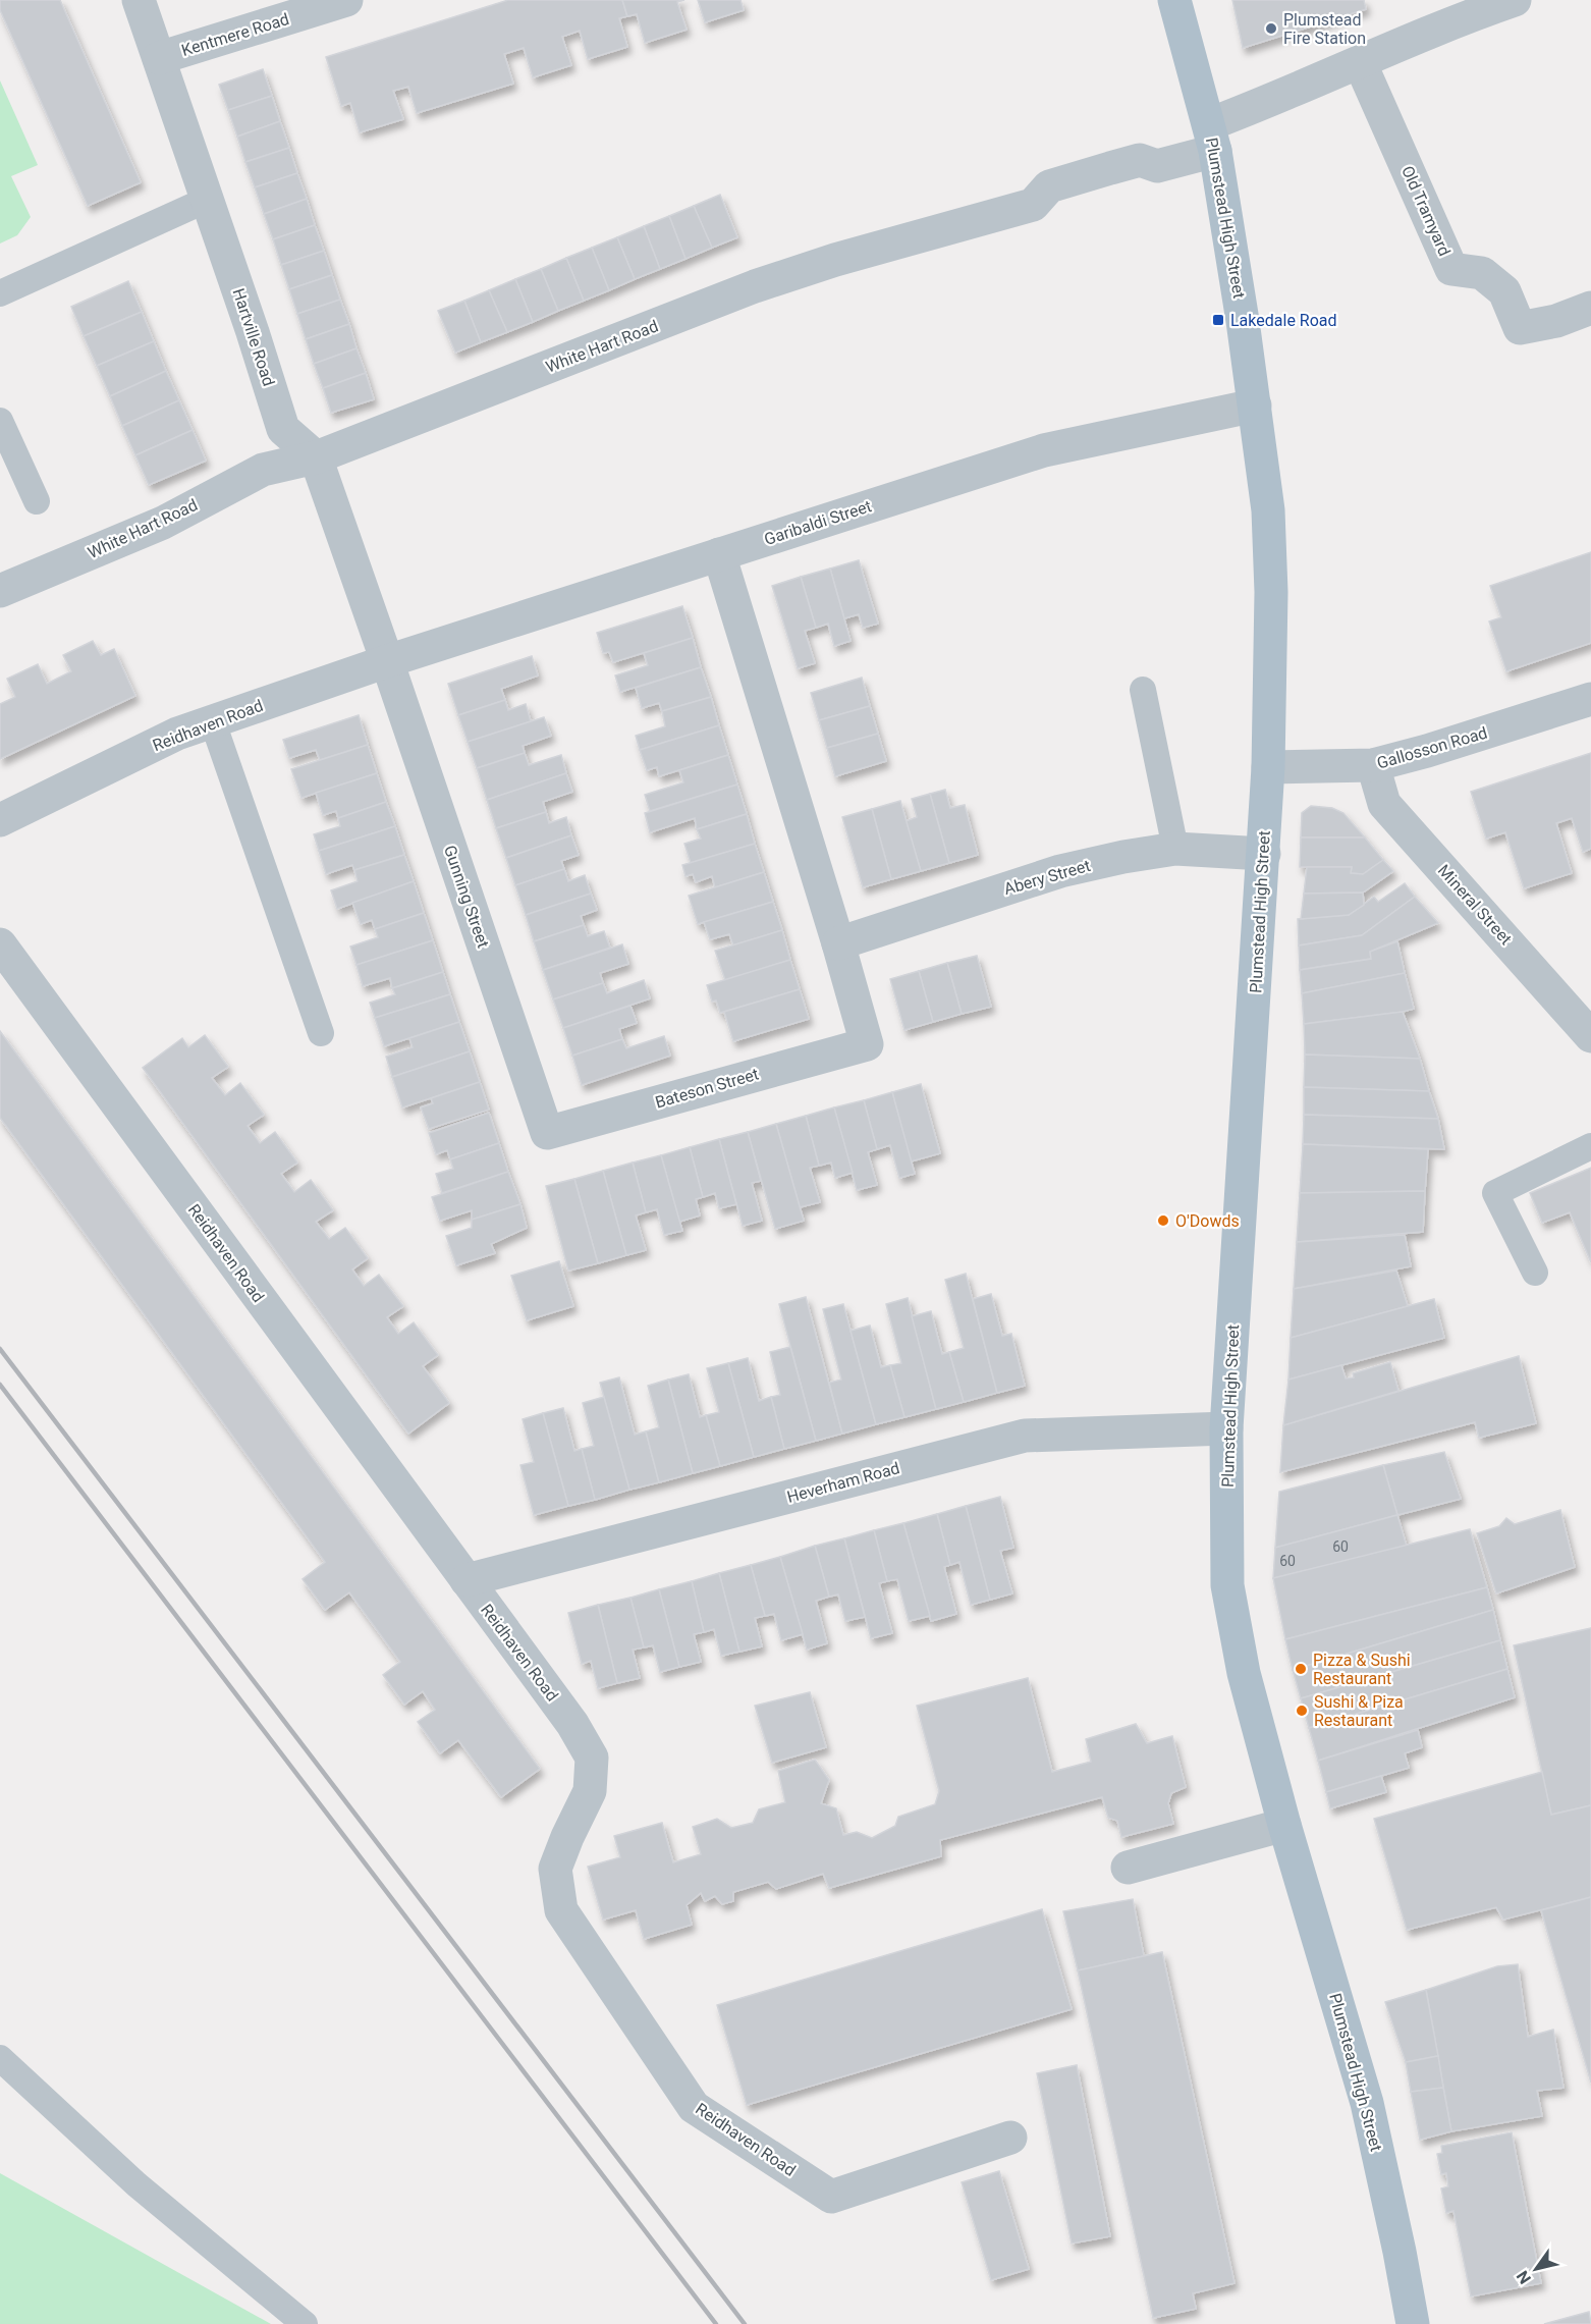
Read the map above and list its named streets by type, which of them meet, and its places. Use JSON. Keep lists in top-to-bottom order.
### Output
{
  "streets": {
    "main road": ["Plumstead High Street"],
    "street": [
      "Kentmere Road",
      "Old Tramyard",
      "Hartville Road",
      "White Hart Road",
      "Garibaldi Street",
      "Reidhaven Road",
      "Gallosson Road",
      "Abery Street",
      "Gunning Street",
      "Mineral Street",
      "Bateson Street",
      "Heverham Road"
    ]
  },
  "crossings": [
    ["Kentmere Road", "Hartville Road"],
    ["Plumstead High Street", "White Hart Road"],
    ["Plumstead High Street", "Garibaldi Street"],
    ["Plumstead High Street", "Gallosson Road"],
    ["Plumstead High Street", "Abery Street"],
    ["Plumstead High Street", "Heverham Road"],
    ["Hartville Road", "White Hart Road"],
    ["Hartville Road", "Garibaldi Street"],
    ["Hartville Road", "Reidhaven Road"],
    ["Hartville Road", "Gunning Street"],
    ["Garibaldi Street", "Reidhaven Road"],
    ["Garibaldi Street", "Gunning Street"],
    ["Reidhaven Road", "Gunning Street"],
    ["Reidhaven Road", "Heverham Road"],
    ["Gallosson Road", "Mineral Street"],
    ["Abery Street", "Bateson Street"],
    ["Gunning Street", "Bateson Street"]
  ],
  "places": {
    "other": [
      "Plumstead Fire Station",
      "O'Dowds",
      "Pizza & Sushi Restaurant",
      "Sushi & Piza Restaurant"
    ],
    "transit": ["Lakedale Road"]
  },
  "house_numbers": ["60", "60"],
  "north": "bottom left"
}
